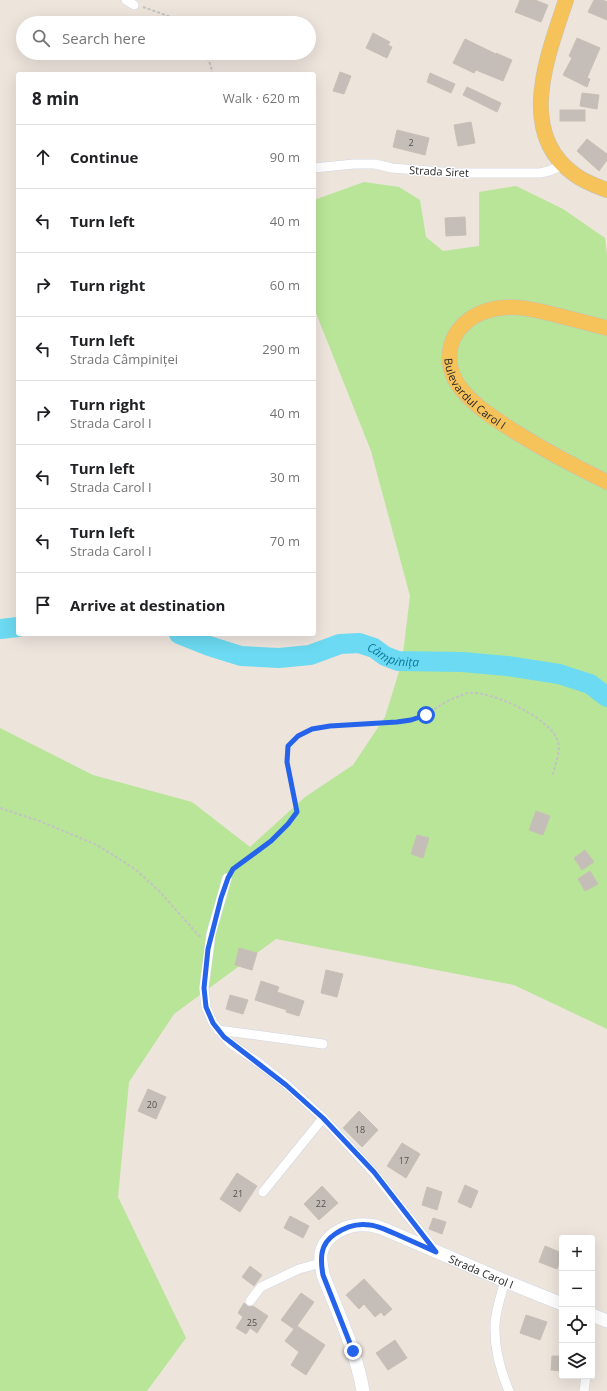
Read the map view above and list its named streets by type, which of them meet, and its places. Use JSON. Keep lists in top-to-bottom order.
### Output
{
  "streets": {
    "main road": ["Bulevardul Carol I", "Strada Carol I"],
    "street": ["Strada Siret"]
  },
  "water": ["Câmpinița"],
  "house_numbers": [
    "2",
    "20",
    "18",
    "17",
    "21",
    "22",
    "25"
  ],
  "page": {
    "search": "Search here",
    "heading": ["8 min", "Walk · 620 m"],
    "list": [
      ["Continue", "90 m"],
      ["Turn left", "40 m"],
      ["Turn right", "60 m"],
      ["Turn left", "Strada Câmpiniței", "290 m"],
      ["Turn right", "Strada Carol I", "40 m"],
      ["Turn left", "Strada Carol I", "30 m"],
      ["Turn left", "Strada Carol I", "70 m"],
      "Arrive at destination"
    ],
    "map_buttons": ["+", "−"]
  }
}
